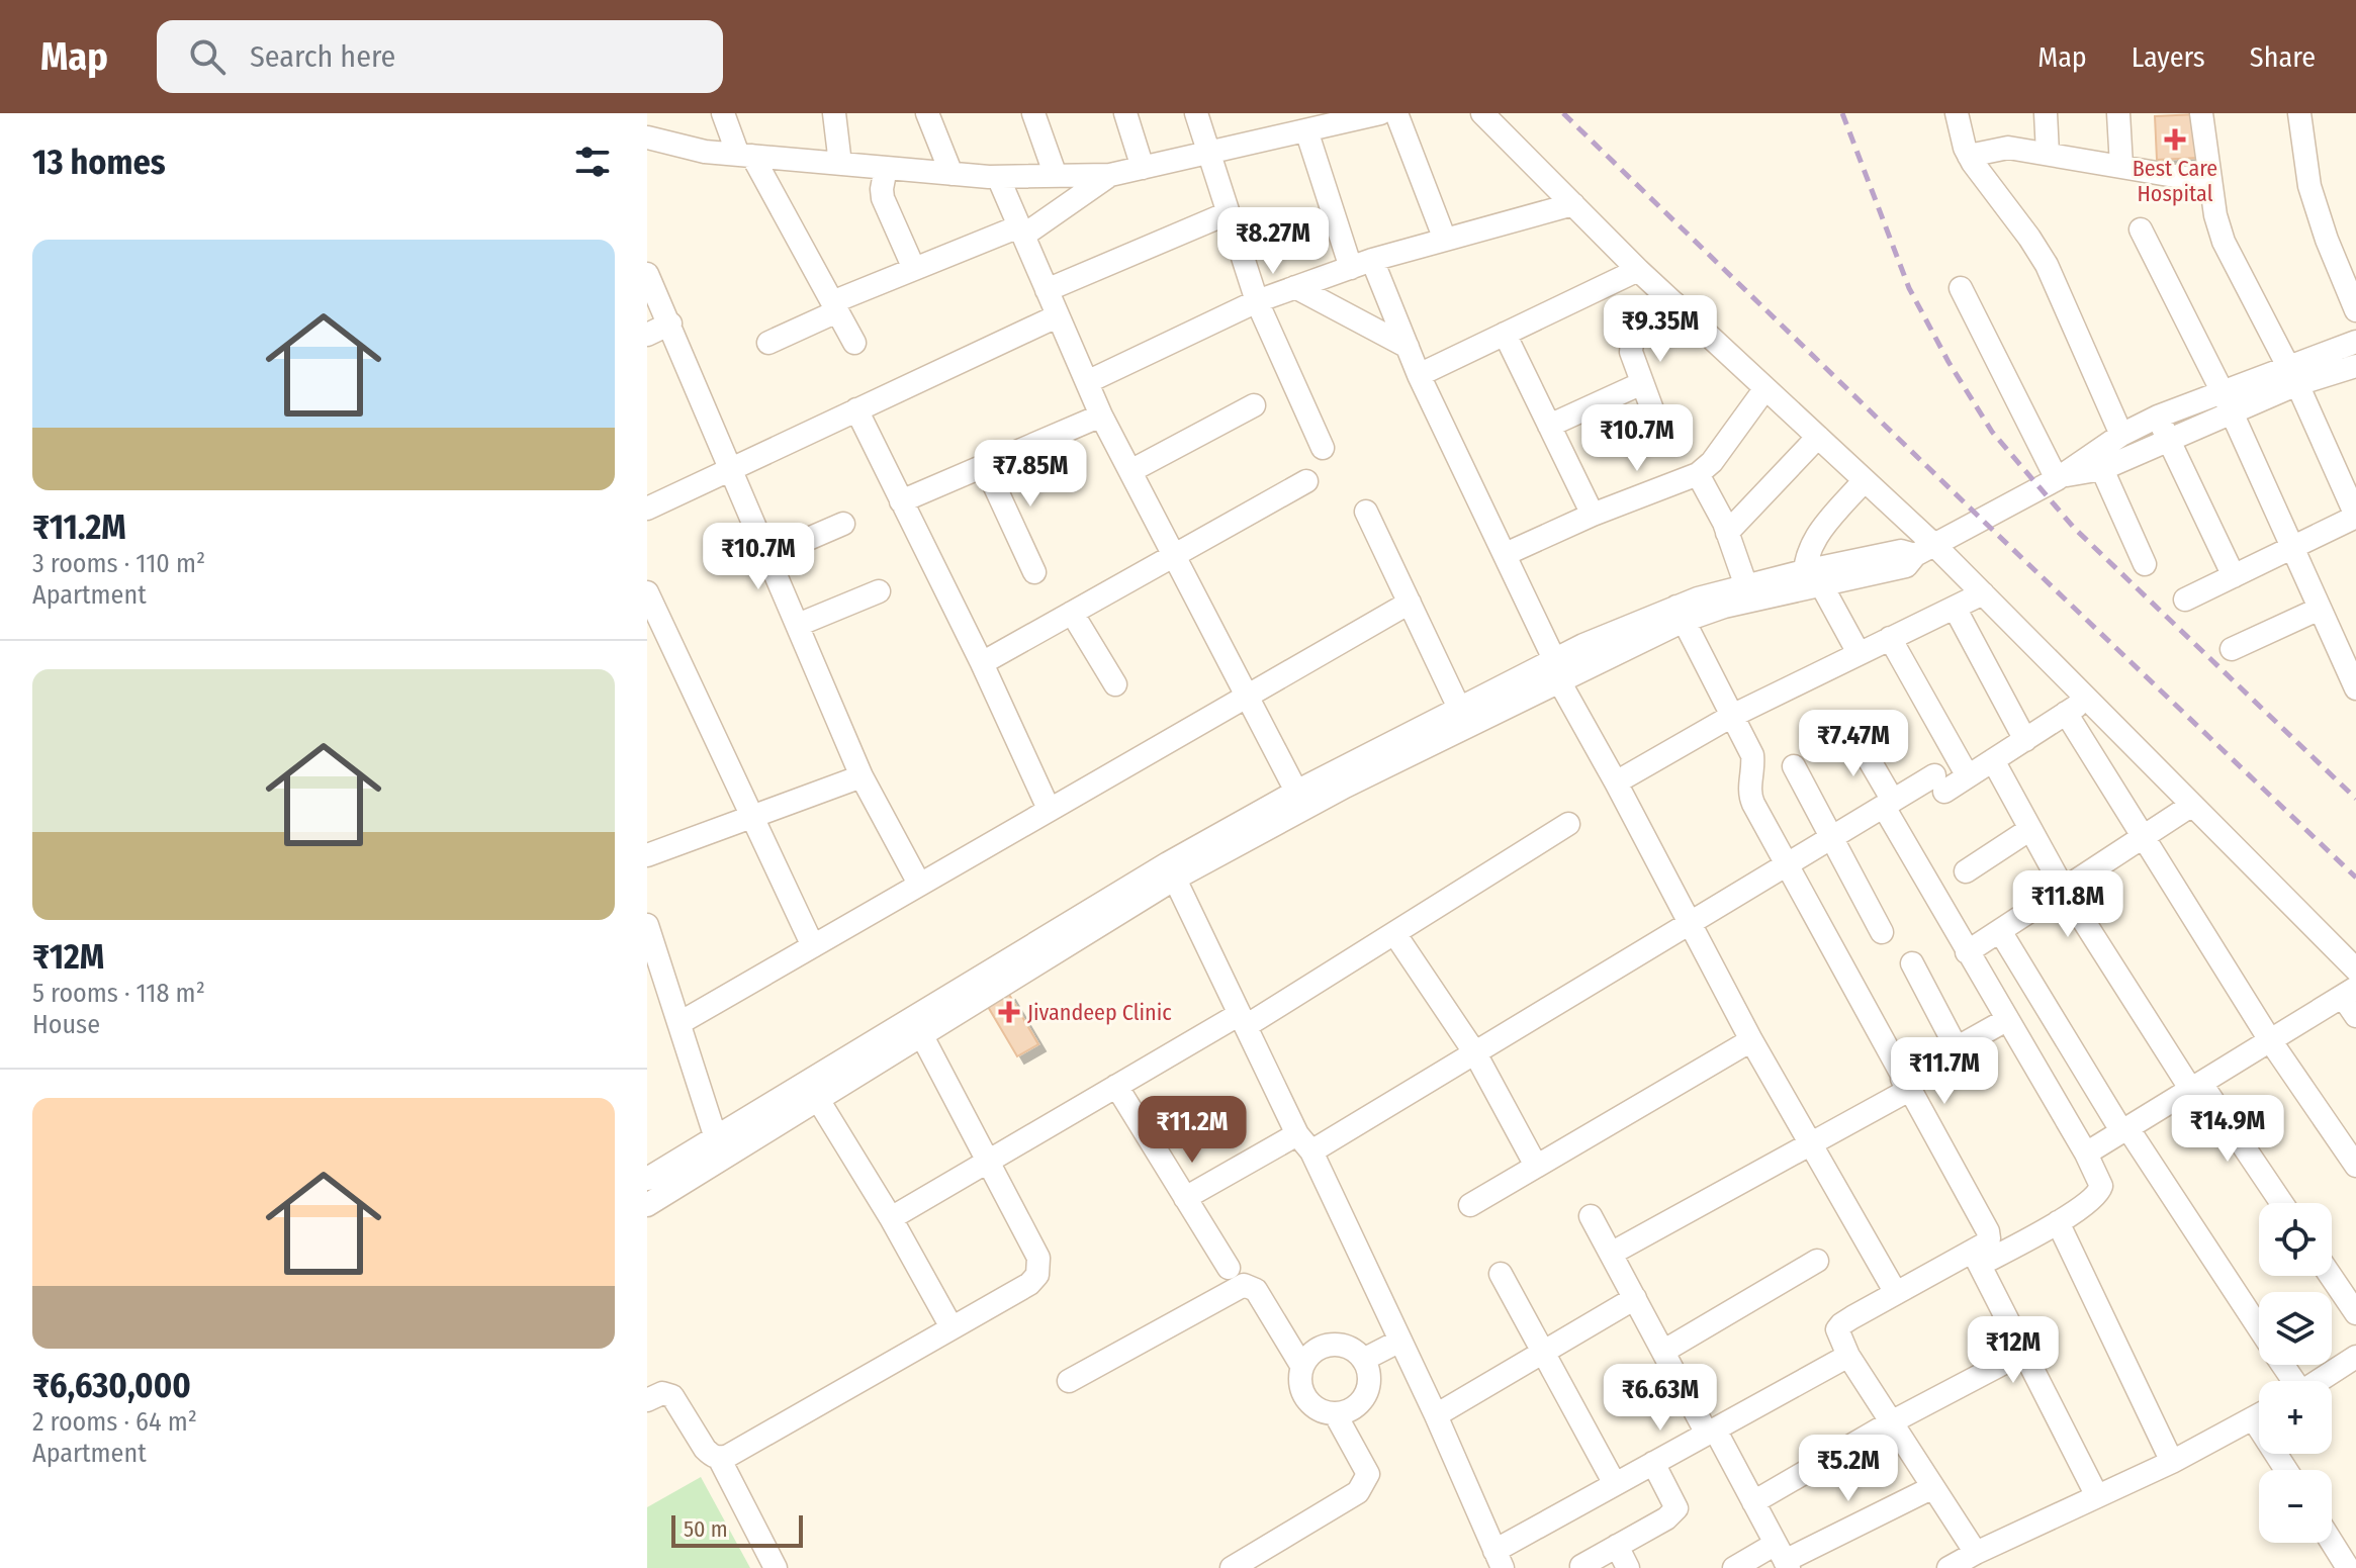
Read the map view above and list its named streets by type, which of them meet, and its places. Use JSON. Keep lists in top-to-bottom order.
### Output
{
  "places": {
    "health": ["Best Care Hospital", "Jivandeep Clinic"]
  },
  "scale_bar": "50 m",
  "page": {
    "header": "Map",
    "search": "Search here",
    "nav": ["Map", "Layers", "Share"],
    "heading": "13 homes",
    "price": [
      "₹8.27M",
      "₹9.35M",
      "₹10.7M",
      "₹7.85M",
      "₹10.7M",
      "₹7.47M",
      "₹11.8M",
      "₹11.7M",
      "₹14.9M",
      "₹11.2M",
      "₹12M",
      "₹6.63M",
      "₹5.2M"
    ],
    "list": [
      {
        "name": "₹11.2M",
        "note": "3 rooms · 110 m² · Apartment"
      },
      {
        "name": "₹12M",
        "note": "5 rooms · 118 m² · House"
      },
      {
        "name": "₹6,630,000",
        "note": "2 rooms · 64 m² · Apartment"
      }
    ],
    "map_buttons": ["+", "−"],
    "scale": "50 m"
  }
}
